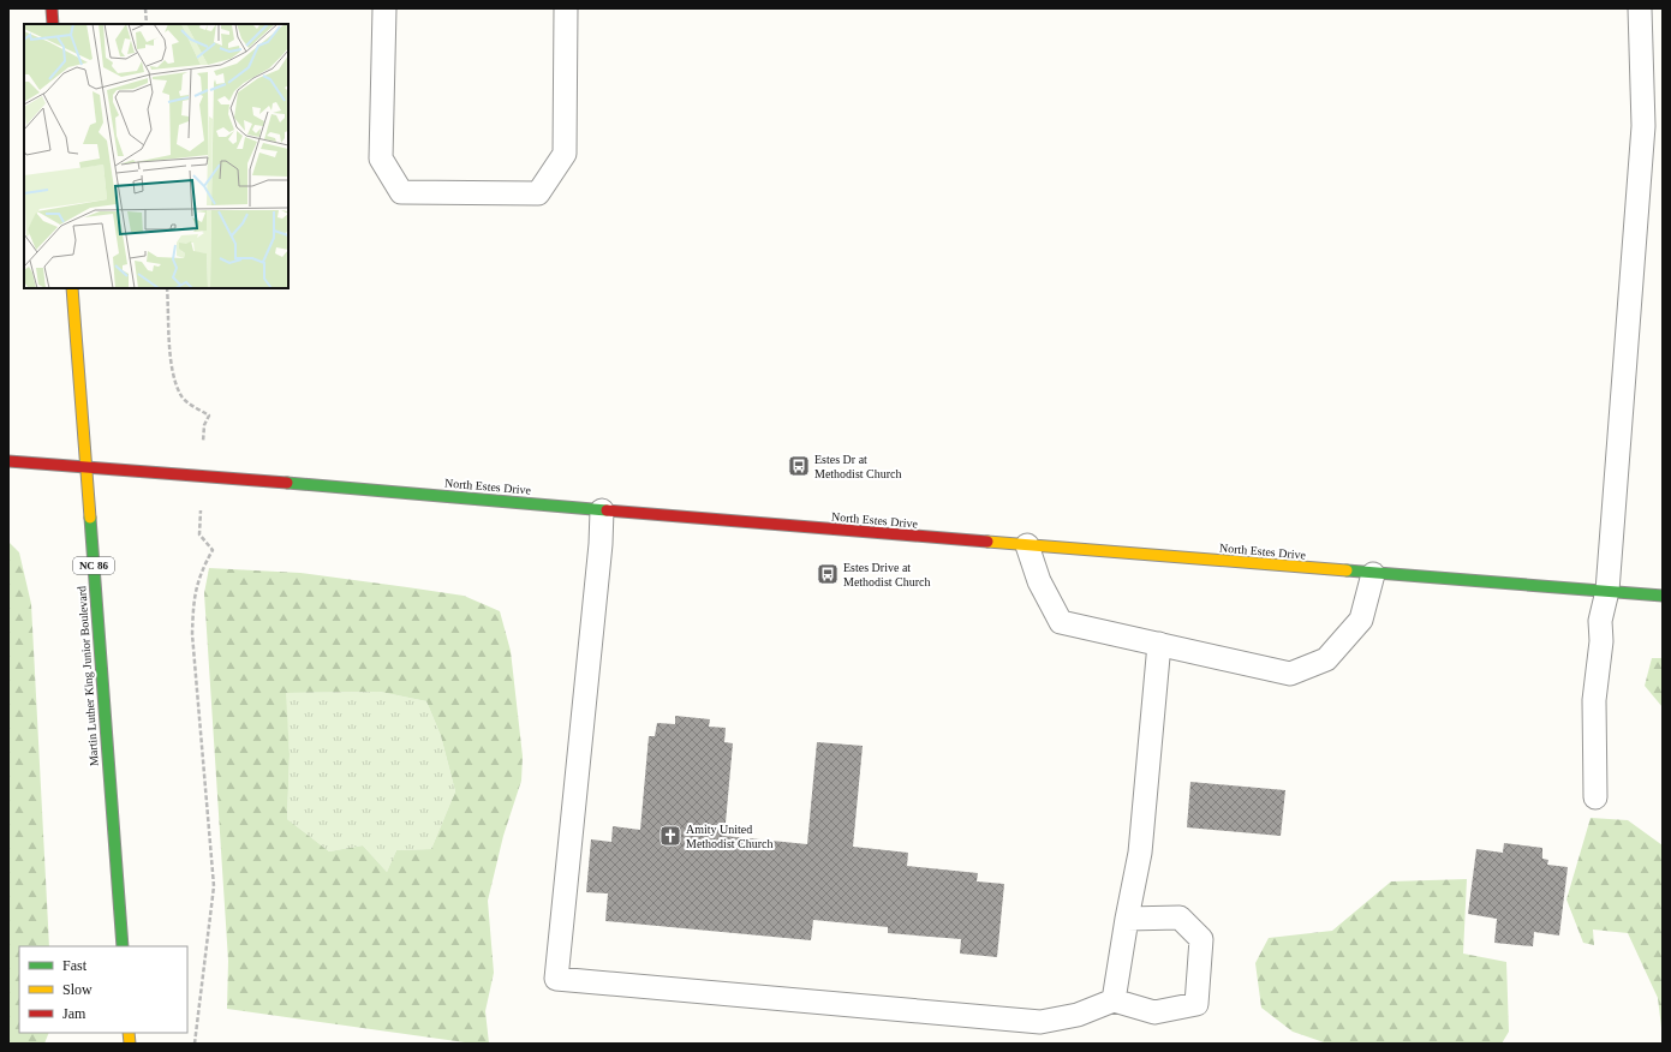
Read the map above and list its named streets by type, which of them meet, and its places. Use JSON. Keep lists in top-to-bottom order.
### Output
{
  "streets": {
    "main road": ["North Estes Drive", "NC 86", "Martin Luther King Junior Boulevard"]
  },
  "crossings": [
    ["North Estes Drive", "Martin Luther King Junior Boulevard"]
  ],
  "places": {
    "bus stop": ["Estes Dr at Methodist Church", "Estes Drive at Methodist Church"],
    "church": ["Amity United Methodist Church"]
  },
  "legend": ["Fast", "Slow", "Jam"]
}
